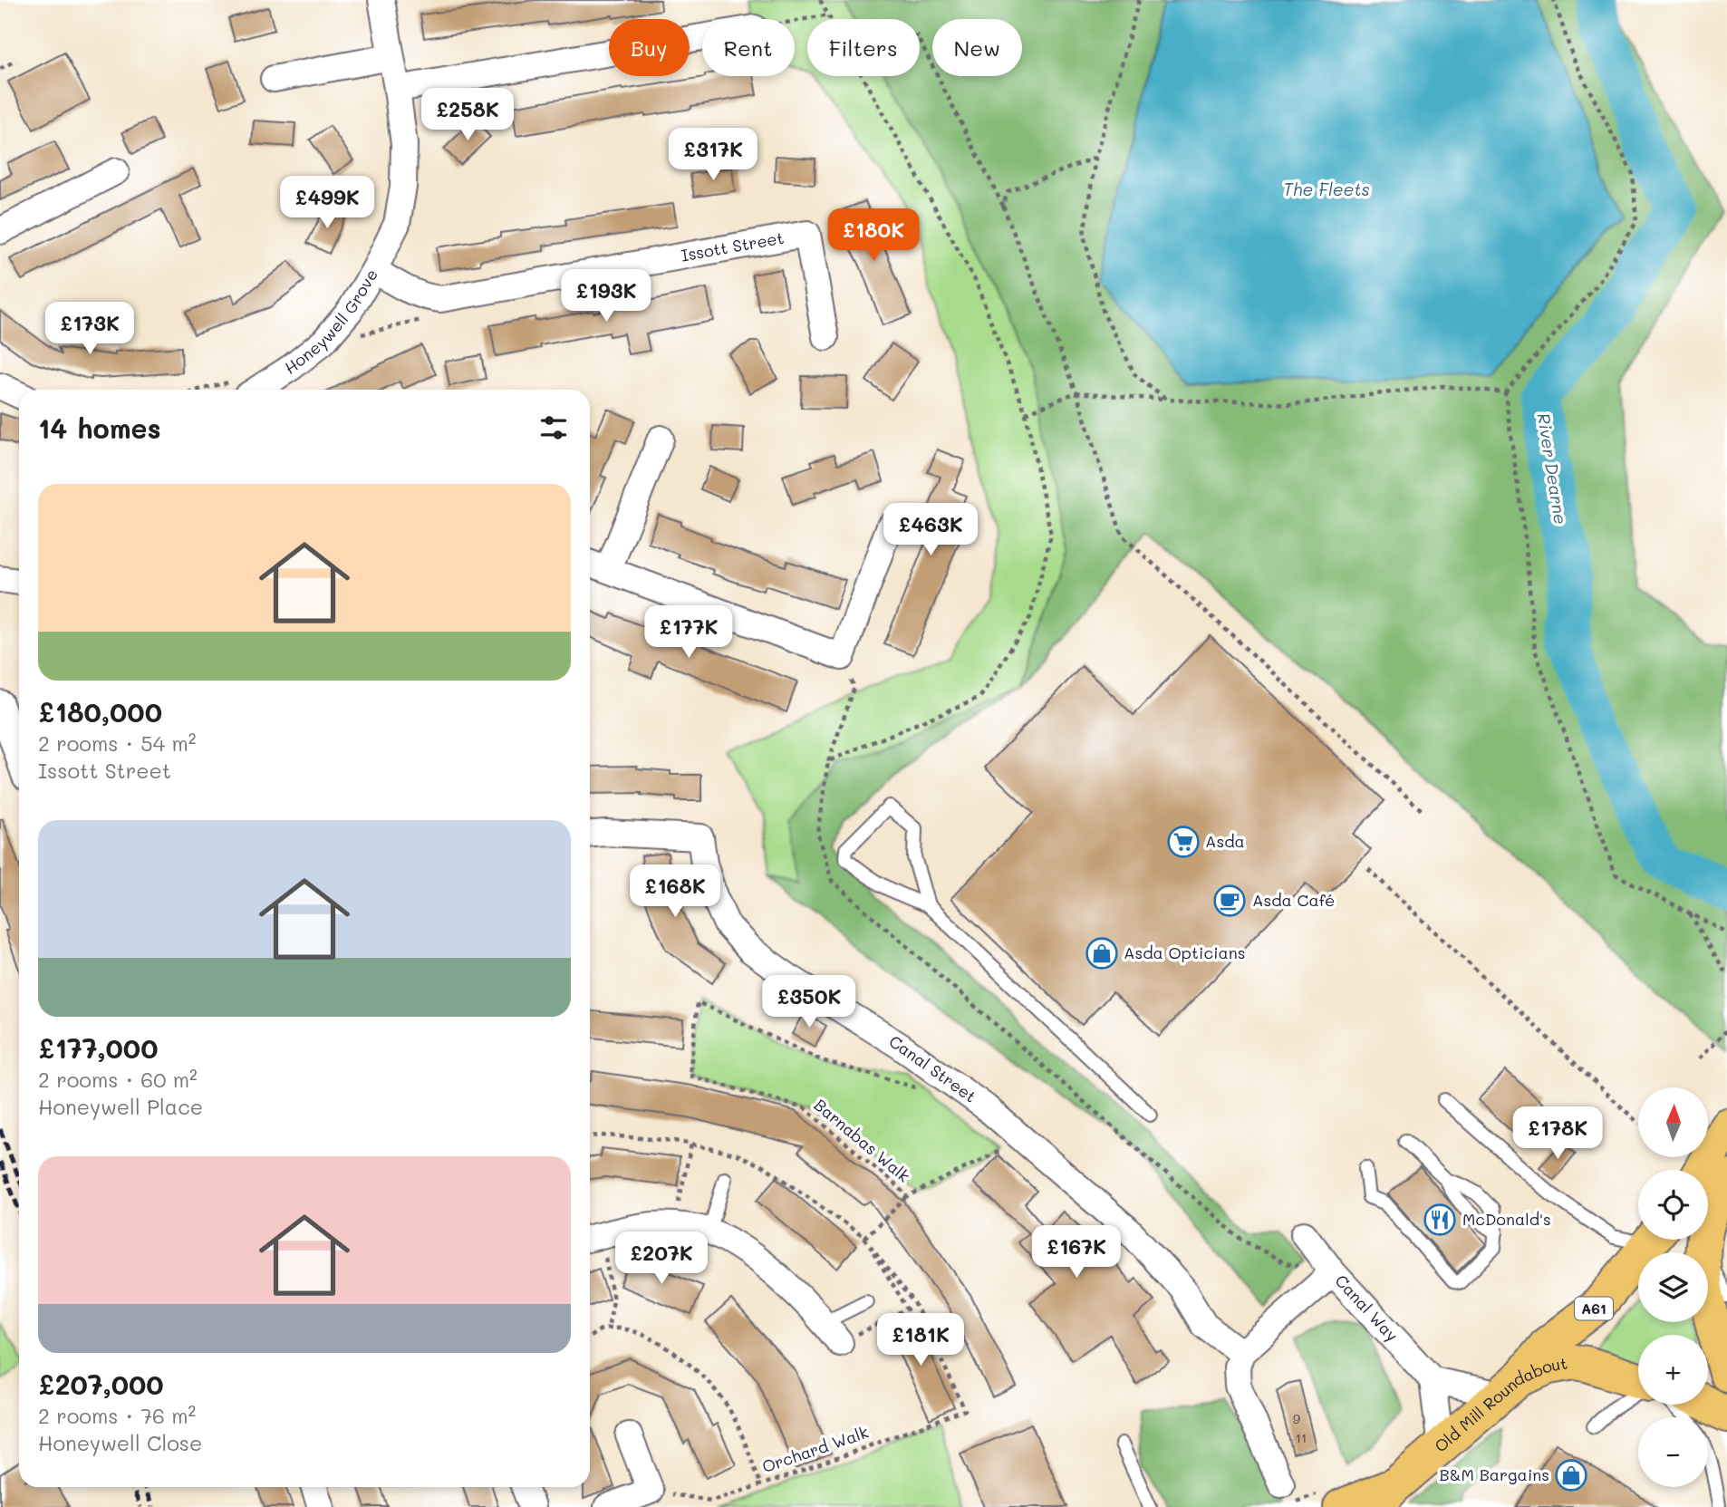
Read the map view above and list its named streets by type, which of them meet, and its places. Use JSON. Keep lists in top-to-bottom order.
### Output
{
  "streets": {
    "main road": ["A61", "Old Mill Roundabout"],
    "street": [
      "Issott Street",
      "Honeywell Grove",
      "Canal Street",
      "Canal Way"
    ],
    "path": ["Barnabas Walk", "Orchard Walk"]
  },
  "crossings": [
    ["Issott Street", "Honeywell Grove"],
    ["Canal Street", "Barnabas Walk"],
    ["Barnabas Walk", "Orchard Walk"],
    ["A61", "Old Mill Roundabout"]
  ],
  "water": ["The Fleets", "River Dearne"],
  "places": {
    "supermarket": ["Asda"],
    "cafe": ["Asda Café"],
    "shop": ["Asda Opticians", "B&M Bargains"],
    "restaurant": ["McDonald's"]
  },
  "house_numbers": ["9", "11"],
  "north": "top",
  "page": {
    "chip": [
      "Buy",
      "Rent",
      "Filters",
      "New"
    ],
    "price": [
      "£258K",
      "£317K",
      "£499K",
      "£180K",
      "£193K",
      "£173K",
      "£463K",
      "£177K",
      "£168K",
      "£350K",
      "£178K",
      "£167K",
      "£207K",
      "£181K"
    ],
    "heading": "14 homes",
    "list": [
      {
        "name": "£180,000",
        "note": "2 rooms · 54 m² · Issott Street"
      },
      {
        "name": "£177,000",
        "note": "2 rooms · 60 m² · Honeywell Place"
      },
      {
        "name": "£207,000",
        "note": "2 rooms · 76 m² · Honeywell Close"
      }
    ],
    "map_buttons": ["+", "−"]
  }
}
